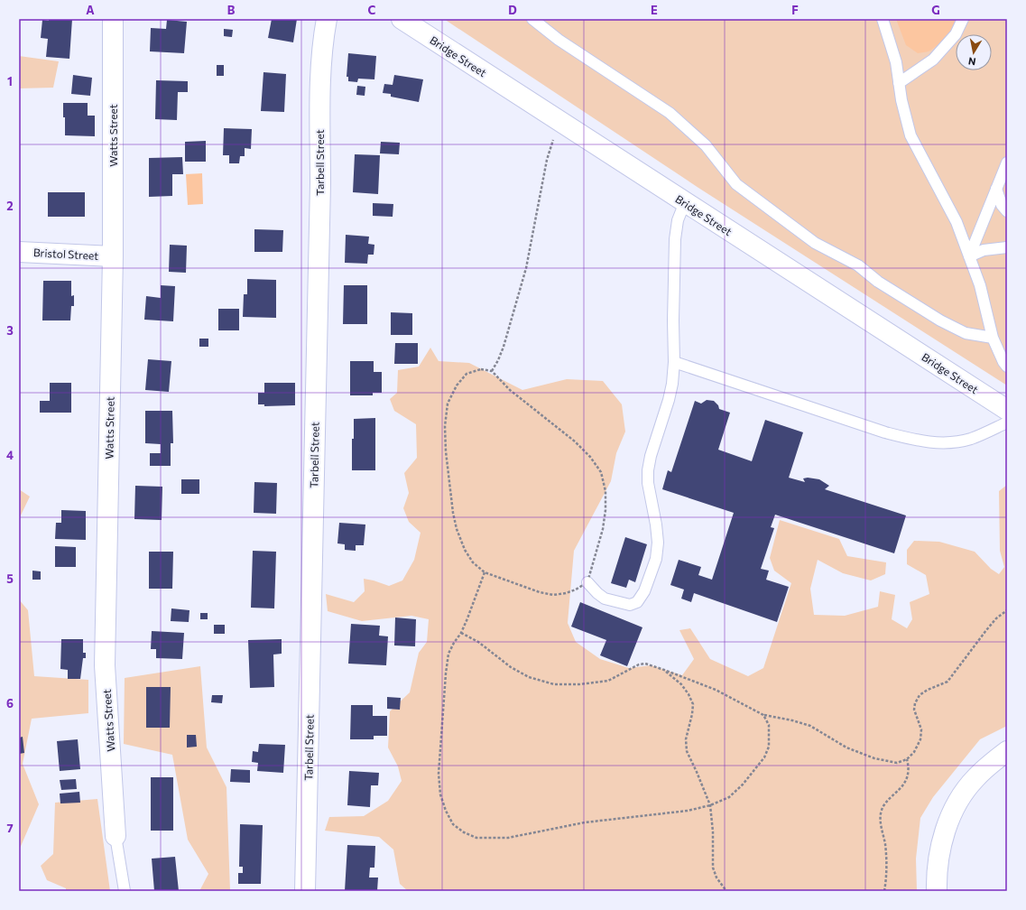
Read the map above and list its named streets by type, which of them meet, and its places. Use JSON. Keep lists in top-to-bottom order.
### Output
{
  "streets": {
    "street": [
      "Bridge Street",
      "Watts Street",
      "Tarbell Street",
      "Bristol Street"
    ]
  },
  "crossings": [
    ["Watts Street", "Bristol Street"]
  ],
  "north": "bottom",
  "grid": {
    "columns": [
      "A",
      "B",
      "C",
      "D",
      "E",
      "F",
      "G"
    ],
    "rows": [
      "1",
      "2",
      "3",
      "4",
      "5",
      "6",
      "7"
    ]
  }
}
